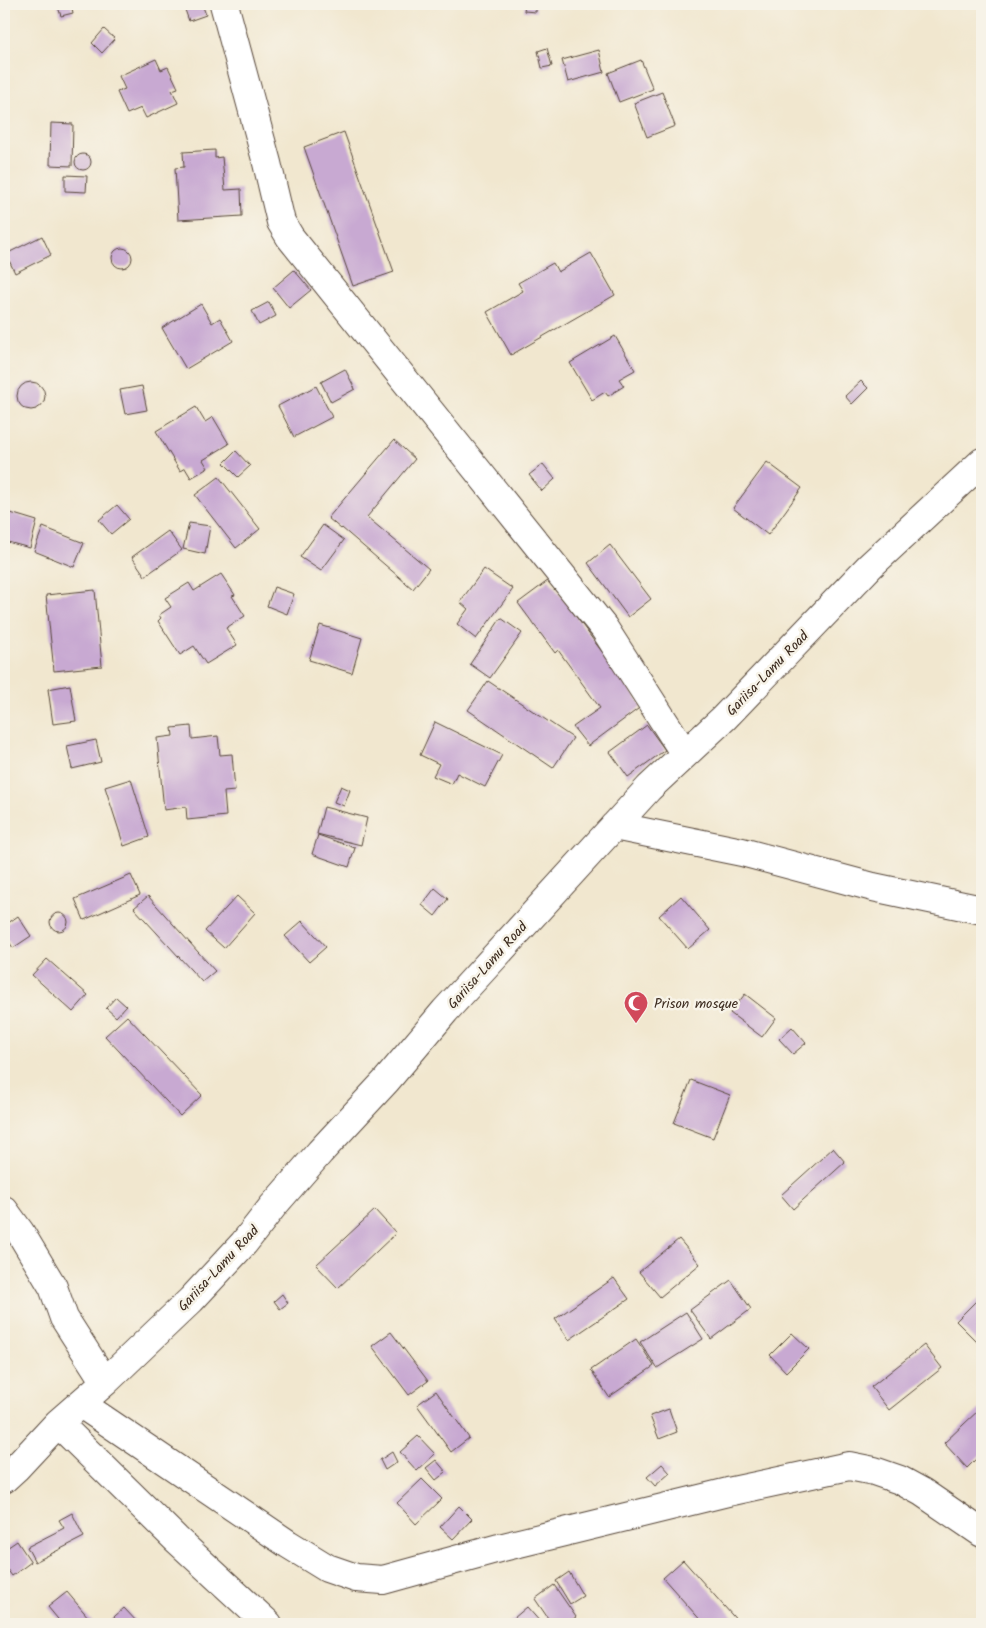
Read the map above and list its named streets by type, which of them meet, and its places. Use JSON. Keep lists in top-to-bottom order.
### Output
{
  "streets": {
    "street": ["Gariisa-Lamu Road"]
  },
  "places": {
    "mosque": ["Prison mosque"]
  }
}
